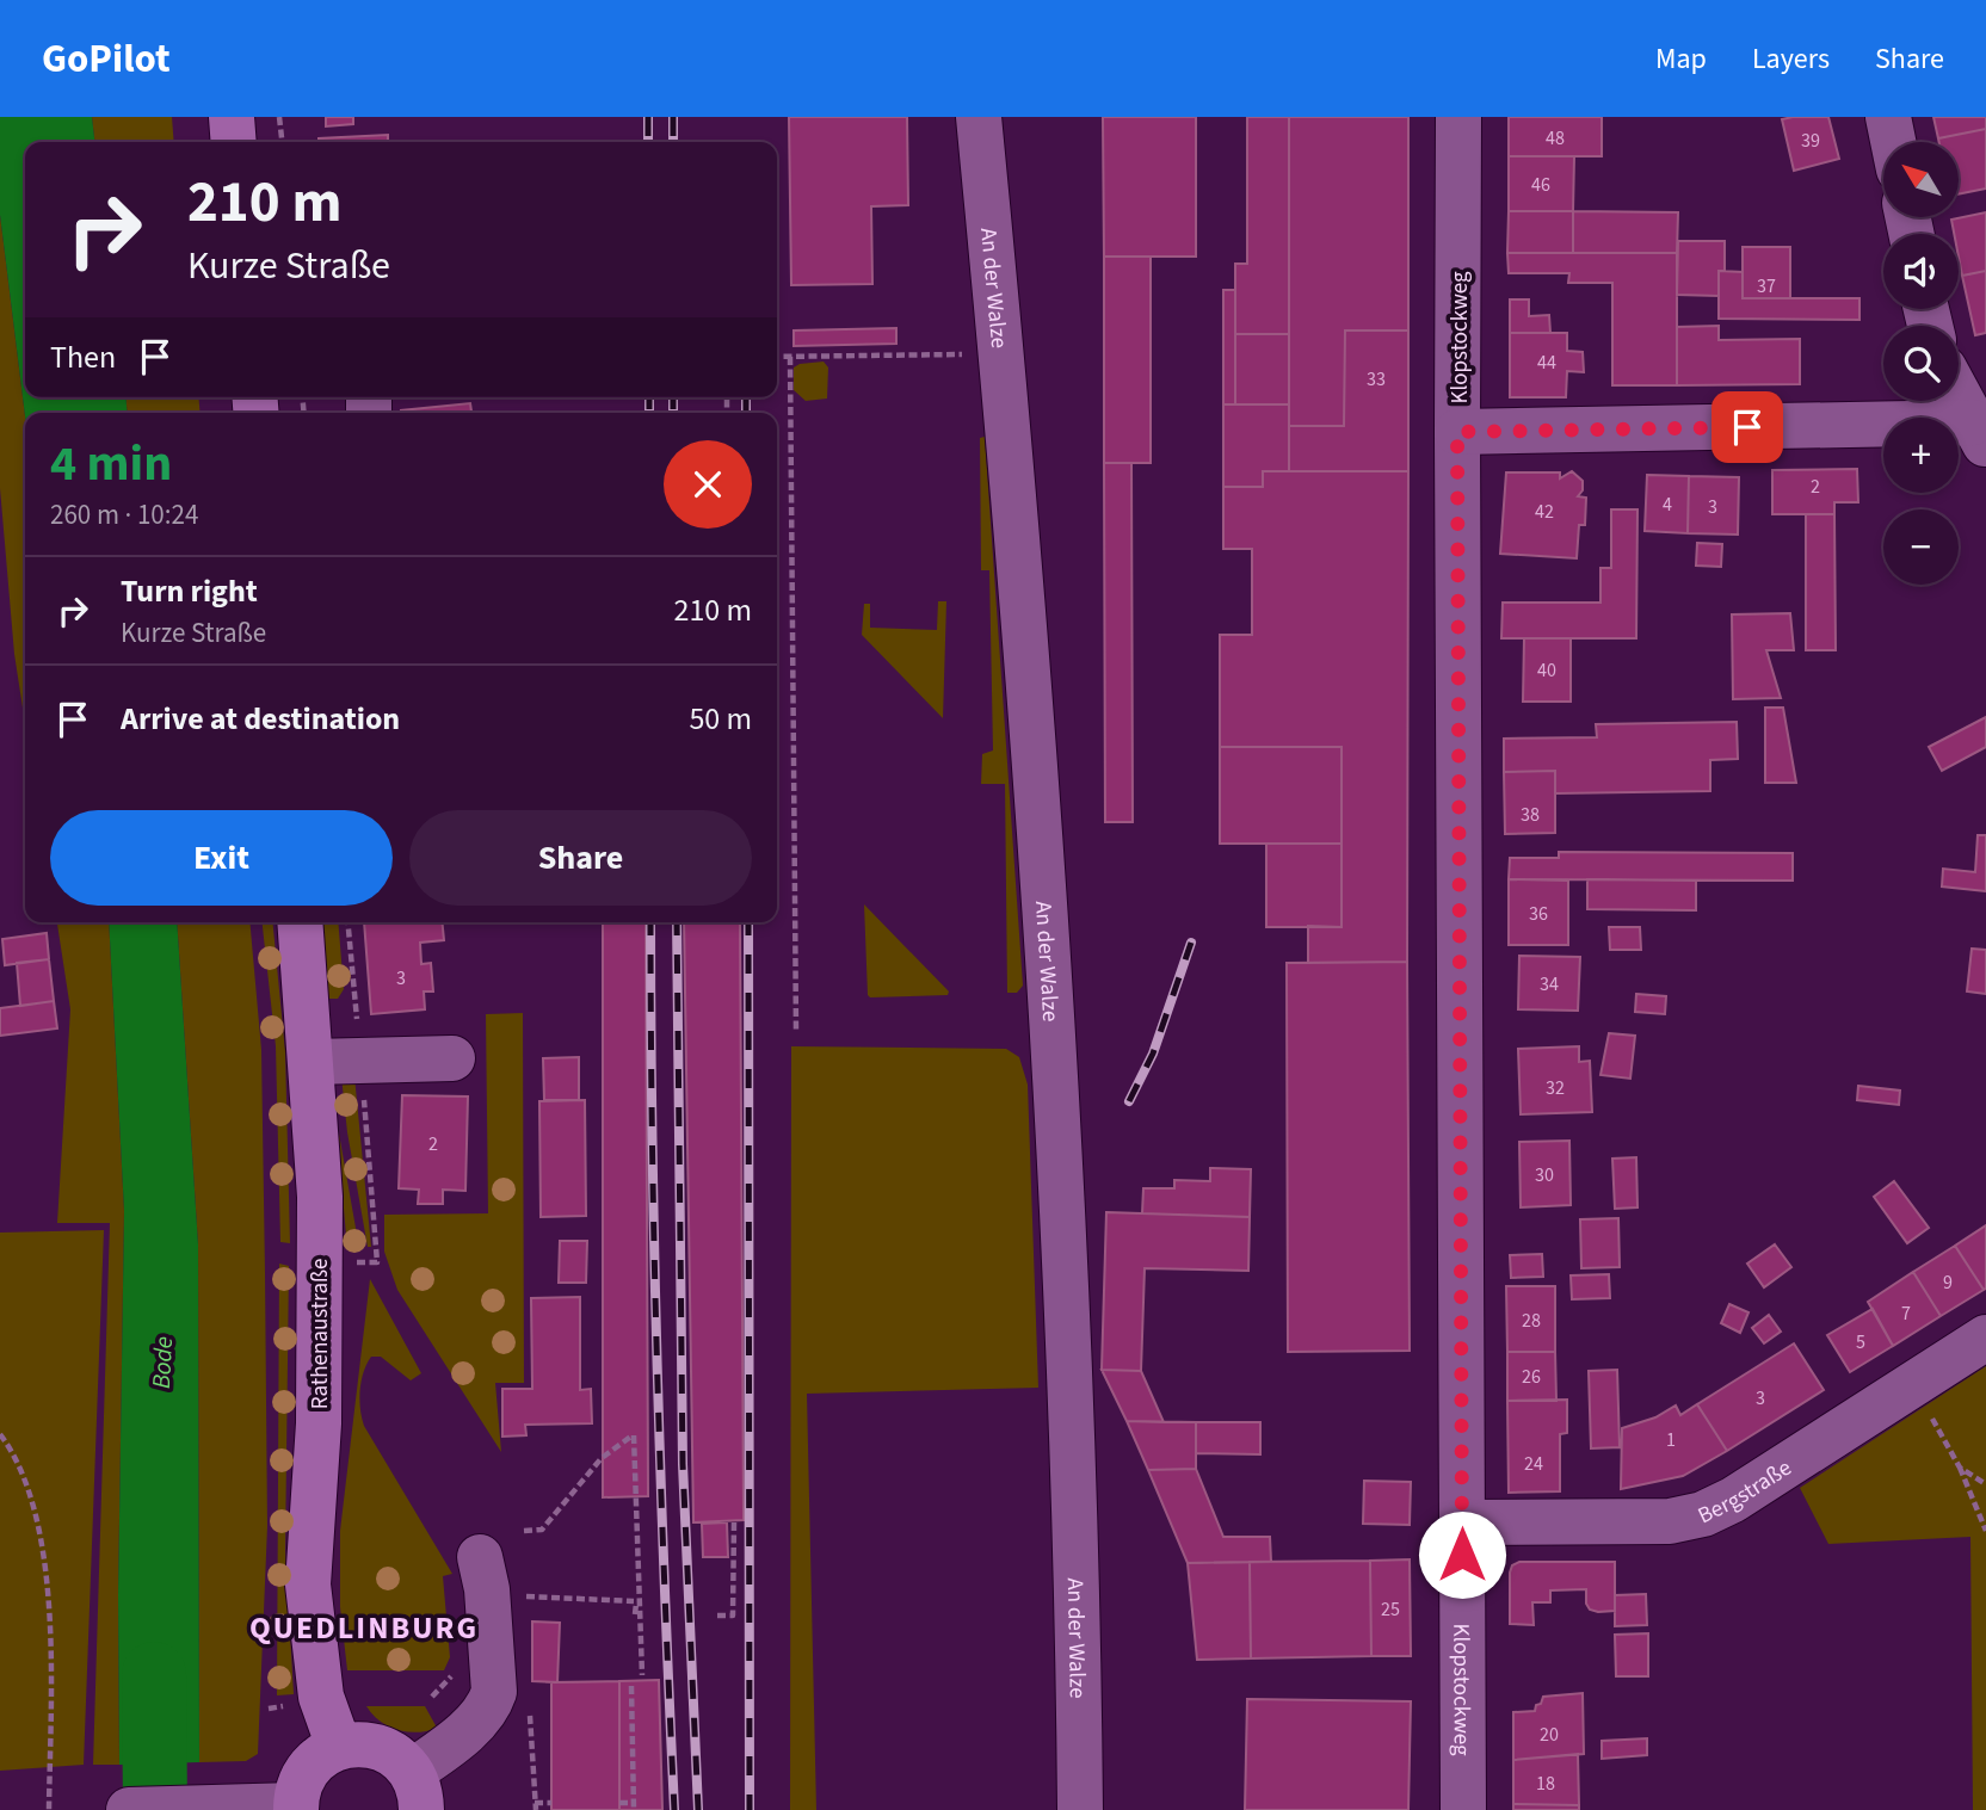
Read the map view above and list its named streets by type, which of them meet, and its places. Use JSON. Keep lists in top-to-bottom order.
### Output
{
  "streets": {
    "main road": ["Rathenaustraße"],
    "street": ["An der Walze", "Klopstockweg", "Bergstraße"]
  },
  "crossings": [
    ["Klopstockweg", "Bergstraße"]
  ],
  "districts": ["QUEDLINBURG"],
  "water": ["Bode"],
  "house_numbers": [
    "48",
    "39",
    "46",
    "37",
    "44",
    "33",
    "2",
    "4",
    "3",
    "42",
    "40",
    "38",
    "36",
    "3",
    "34",
    "32",
    "2",
    "30",
    "9",
    "7",
    "28",
    "5",
    "26",
    "3",
    "1",
    "24",
    "25",
    "20",
    "18"
  ],
  "north": "top left",
  "page": {
    "header": "GoPilot",
    "nav": ["Map", "Layers", "Share"],
    "map_buttons": ["+", "−"],
    "turn": ["210 m", "Kurze Straße"],
    "then": "Then",
    "heading": ["4 min", "260 m · 10:24"],
    "list": [
      {
        "name": "Turn right",
        "note": "Kurze Straße",
        "value": "210 m"
      },
      {
        "name": "Arrive at destination",
        "value": "50 m"
      }
    ],
    "buttons": ["Exit", "Share"]
  }
}
